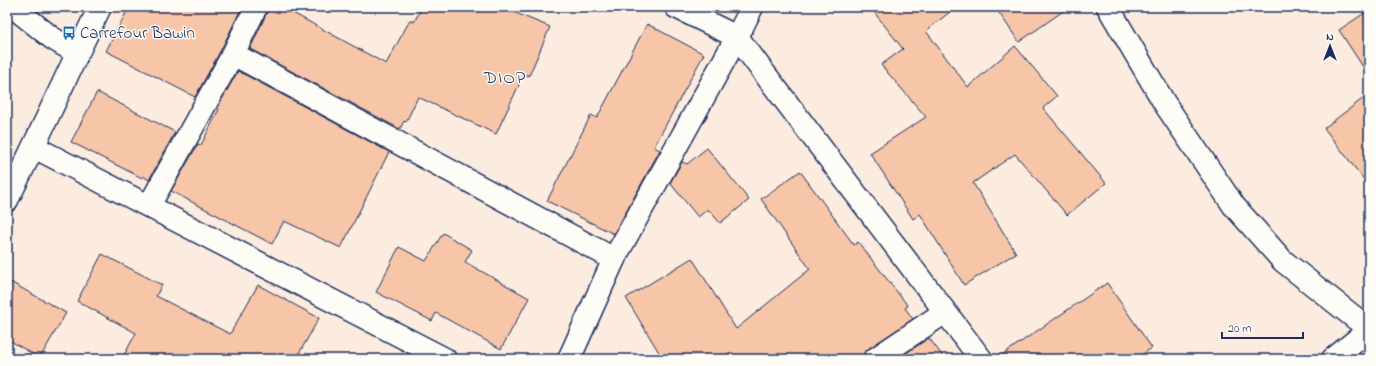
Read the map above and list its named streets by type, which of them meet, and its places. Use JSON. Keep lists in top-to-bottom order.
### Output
{
  "districts": ["DIOP"],
  "places": {
    "bus stop": ["Carrefour Bawin"]
  },
  "scale_bar": "20 m",
  "north": "top"
}
